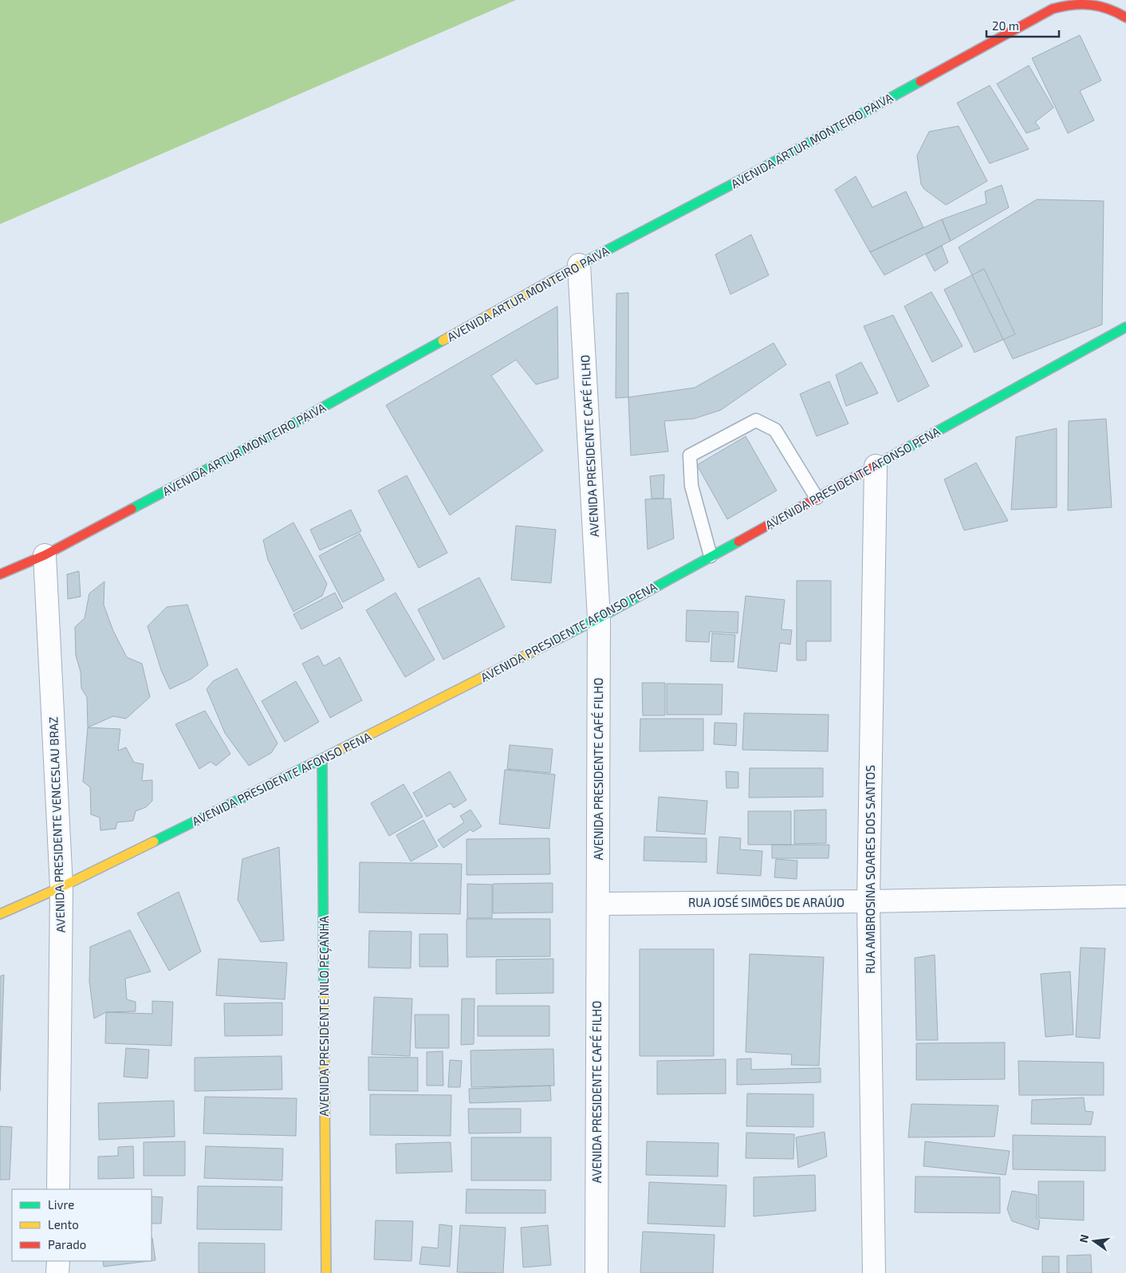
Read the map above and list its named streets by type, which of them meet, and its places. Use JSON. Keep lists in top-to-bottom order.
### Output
{
  "streets": {
    "main road": ["AVENIDA ARTUR MONTEIRO PAIVA", "AVENIDA PRESIDENTE AFONSO PENA", "AVENIDA PRESIDENTE NILO PEÇANHA"],
    "street": [
      "AVENIDA PRESIDENTE CAFÉ FILHO",
      "AVENIDA PRESIDENTE VENCESLAU BRAZ",
      "RUA AMBROSINA SOARES DOS SANTOS",
      "RUA JOSÉ SIMÕES DE ARAÚJO"
    ]
  },
  "crossings": [
    ["AVENIDA ARTUR MONTEIRO PAIVA", "AVENIDA PRESIDENTE CAFÉ FILHO"],
    ["AVENIDA ARTUR MONTEIRO PAIVA", "AVENIDA PRESIDENTE VENCESLAU BRAZ"],
    ["AVENIDA PRESIDENTE CAFÉ FILHO", "AVENIDA PRESIDENTE AFONSO PENA"],
    ["AVENIDA PRESIDENTE CAFÉ FILHO", "RUA JOSÉ SIMÕES DE ARAÚJO"],
    ["AVENIDA PRESIDENTE AFONSO PENA", "AVENIDA PRESIDENTE VENCESLAU BRAZ"],
    ["AVENIDA PRESIDENTE AFONSO PENA", "RUA AMBROSINA SOARES DOS SANTOS"],
    ["AVENIDA PRESIDENTE AFONSO PENA", "AVENIDA PRESIDENTE NILO PEÇANHA"],
    ["RUA AMBROSINA SOARES DOS SANTOS", "RUA JOSÉ SIMÕES DE ARAÚJO"]
  ],
  "legend": ["Livre", "Lento", "Parado"],
  "scale_bar": "20 m",
  "north": "left"
}
